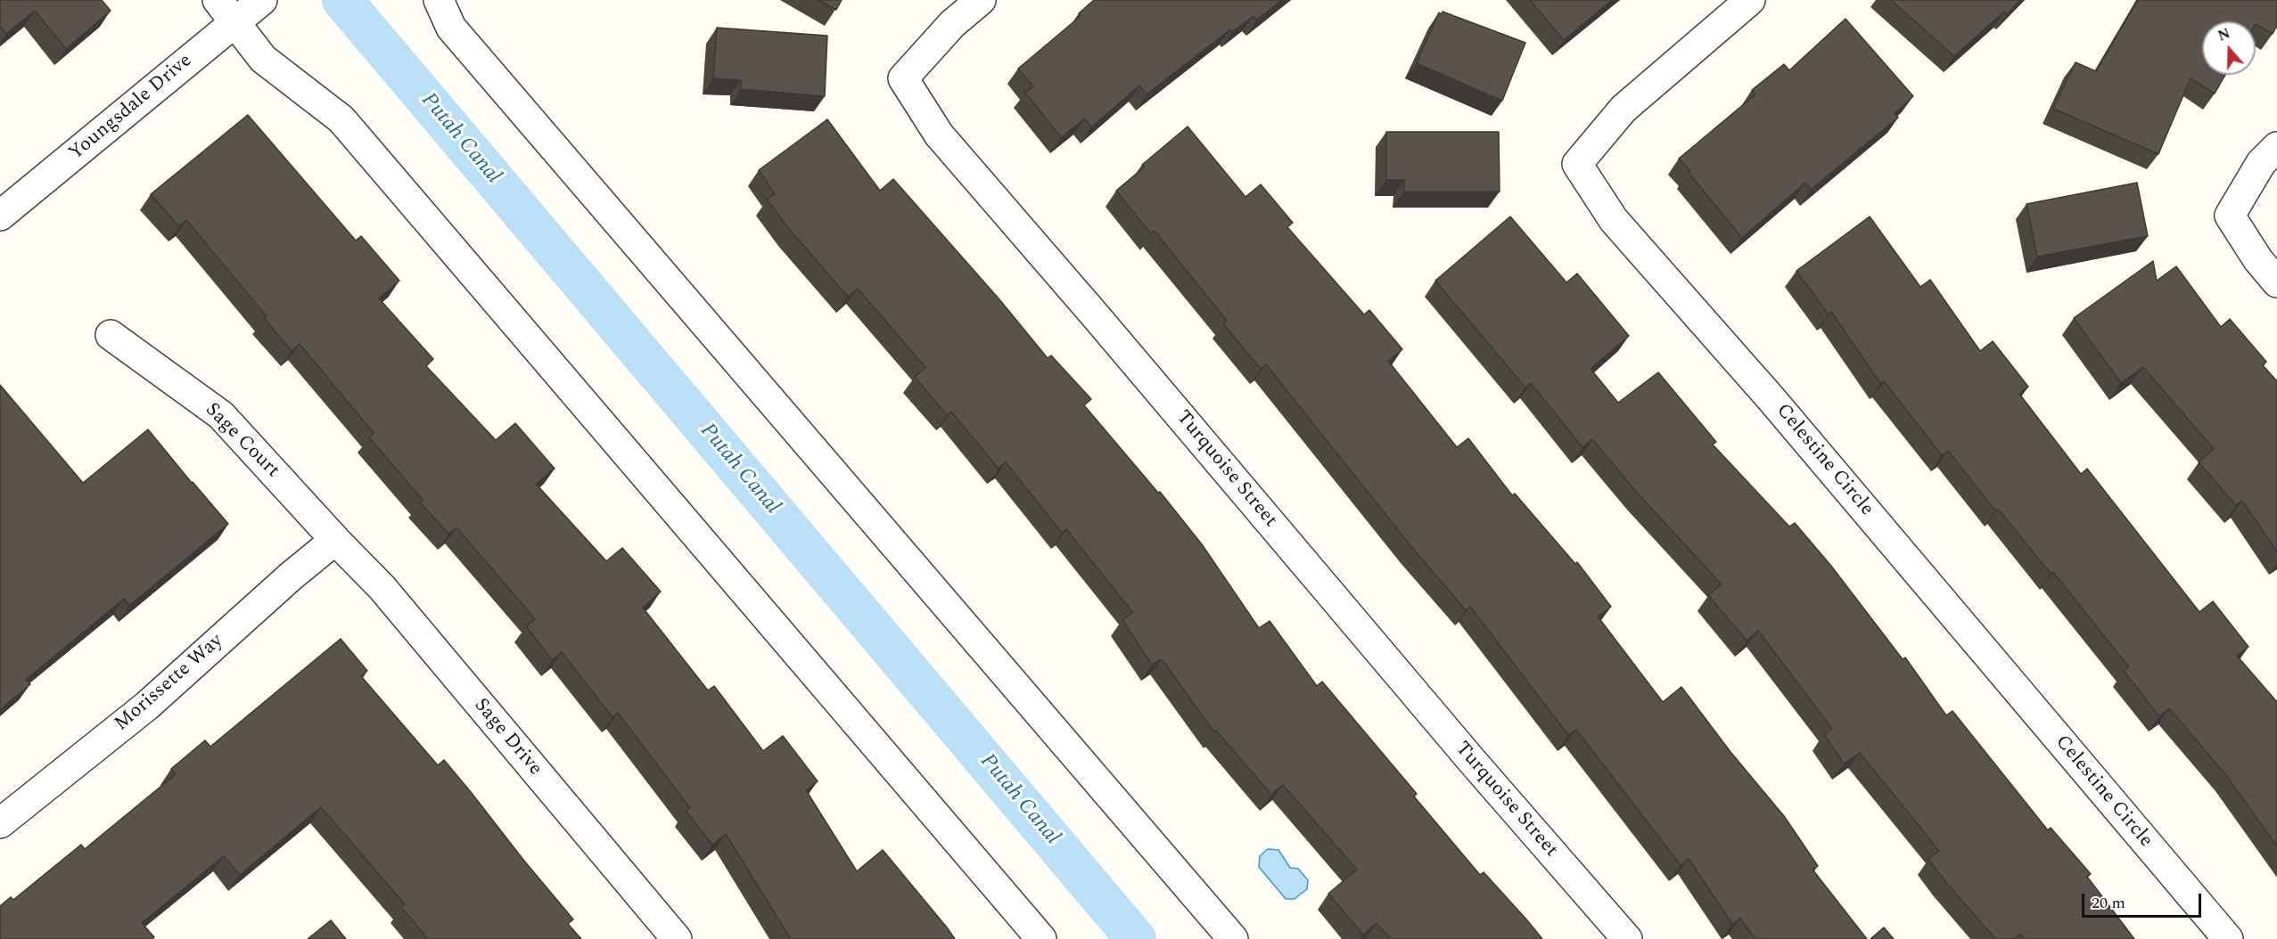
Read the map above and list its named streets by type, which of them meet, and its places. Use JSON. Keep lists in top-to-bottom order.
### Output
{
  "streets": {
    "street": [
      "Youngsdale Drive",
      "Sage Court",
      "Celestine Circle",
      "Turquoise Street",
      "Morissette Way",
      "Sage Drive"
    ]
  },
  "crossings": [
    ["Sage Court", "Morissette Way"],
    ["Sage Court", "Sage Drive"],
    ["Morissette Way", "Sage Drive"]
  ],
  "water": ["Putah Canal"],
  "scale_bar": "20 m",
  "north": "top"
}
